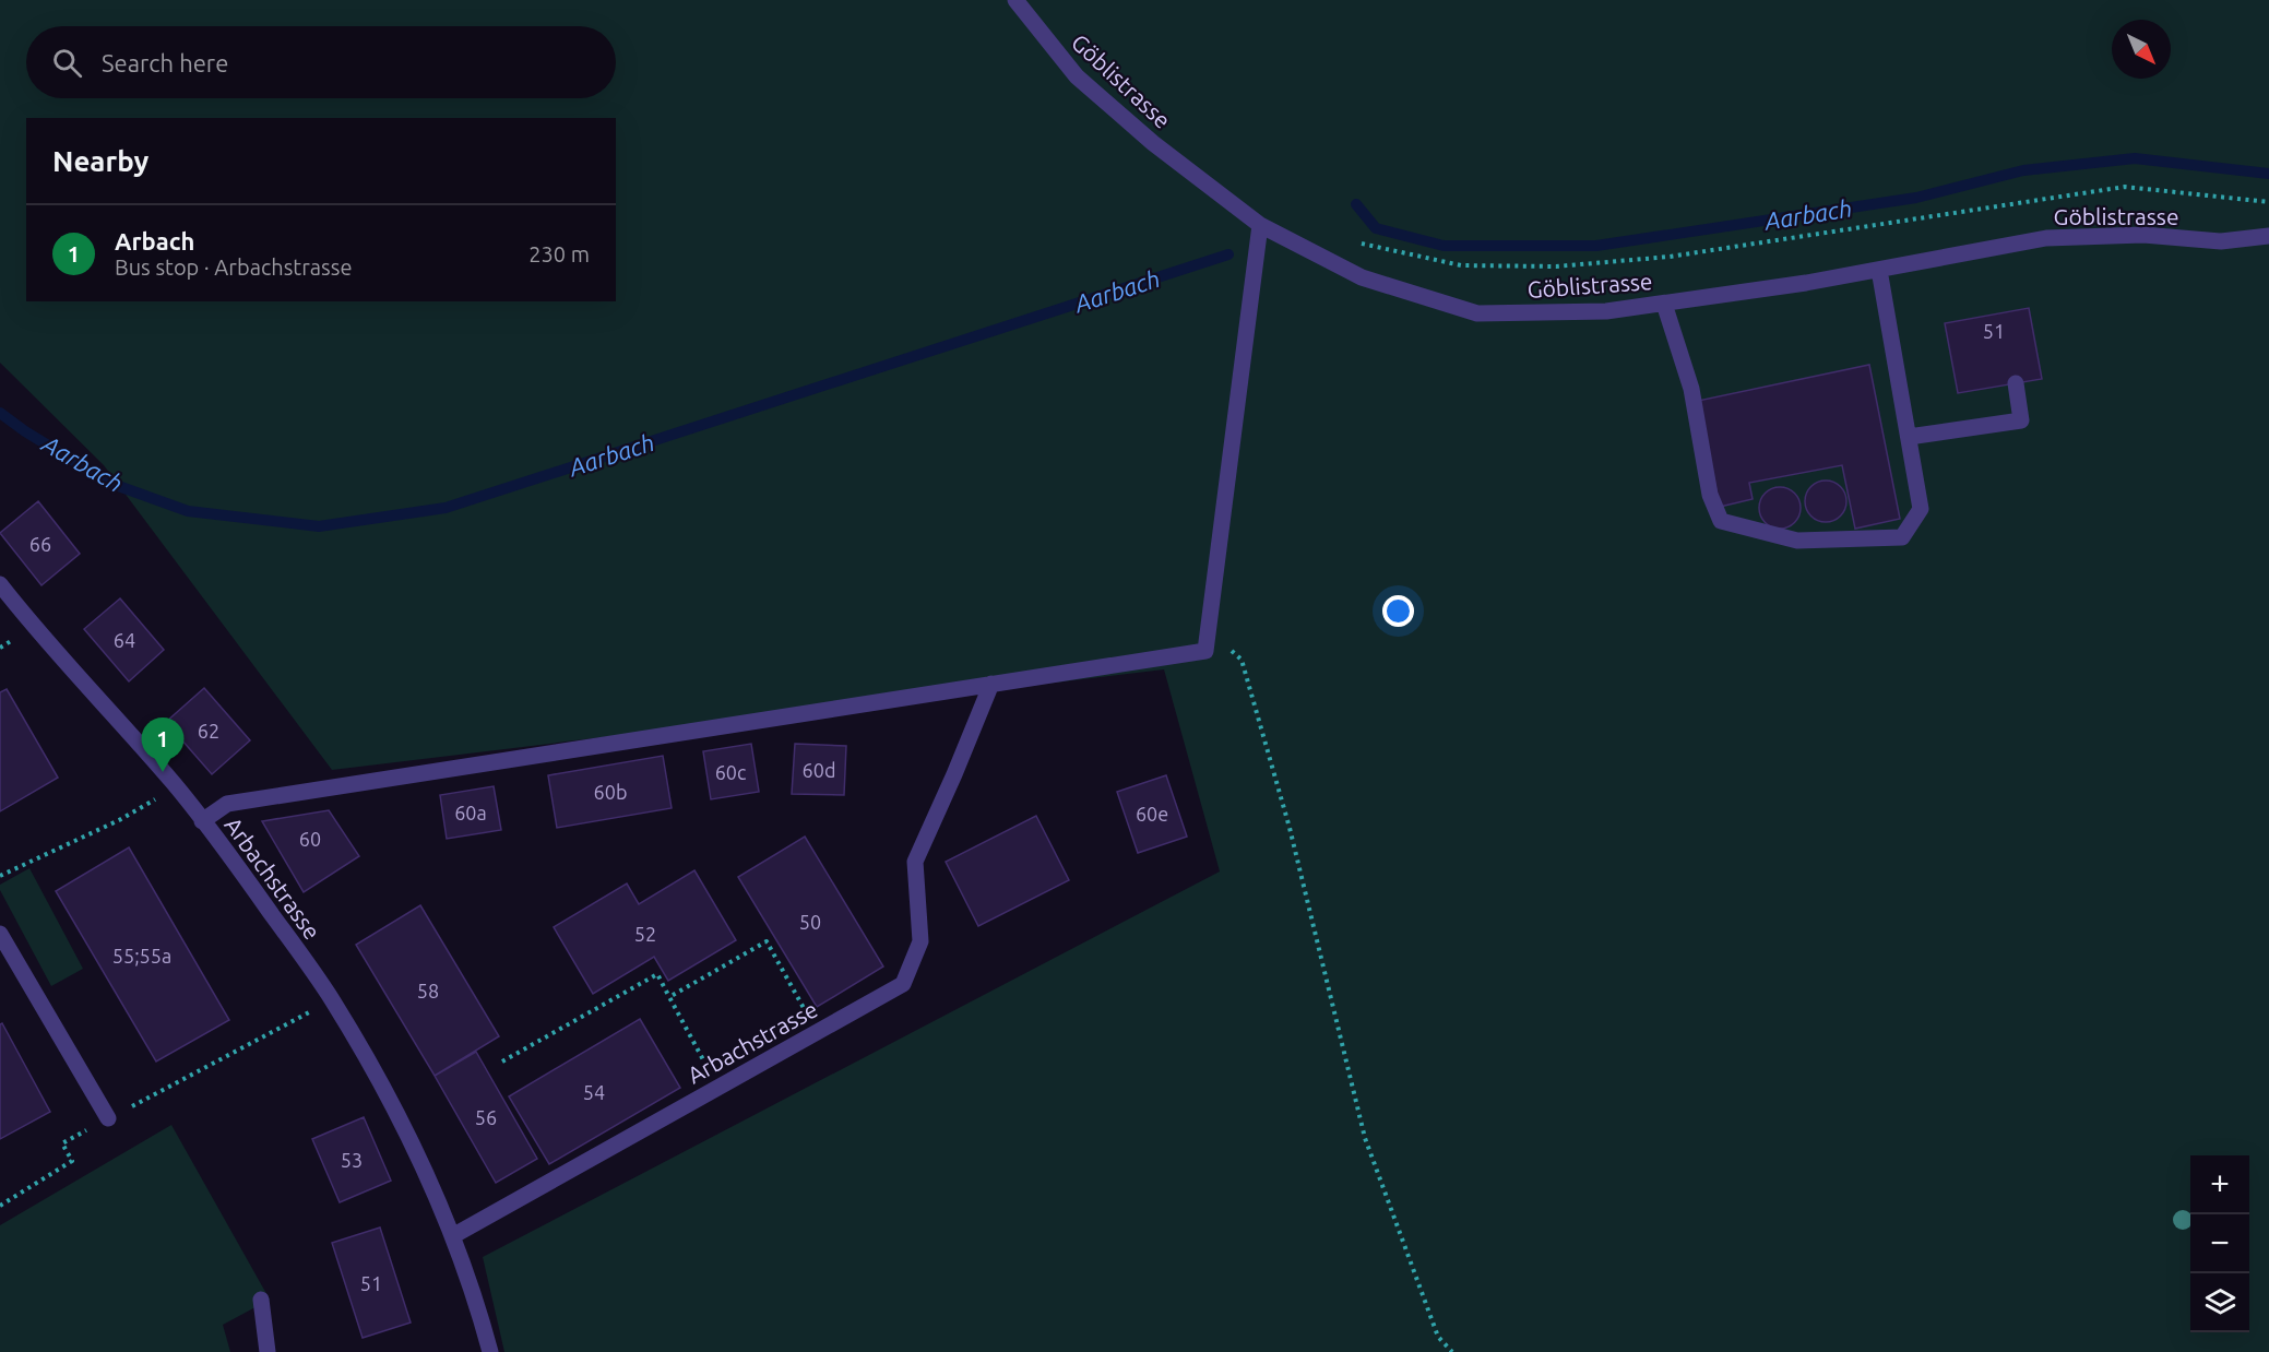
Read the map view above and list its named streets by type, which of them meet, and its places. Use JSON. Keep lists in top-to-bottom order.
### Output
{
  "streets": {
    "street": ["Göblistrasse", "Arbachstrasse"]
  },
  "water": ["Aarbach"],
  "house_numbers": [
    "51",
    "66",
    "64",
    "62",
    "60d",
    "60c",
    "60b",
    "60a",
    "60e",
    "60",
    "50",
    "52",
    "55;55a",
    "58",
    "54",
    "56",
    "53",
    "51"
  ],
  "north": "bottom right",
  "page": {
    "search": "Search here",
    "heading": "Nearby",
    "list": [
      {
        "mark": "1",
        "name": "Arbach",
        "note": "Bus stop · Arbachstrasse",
        "value": "230 m"
      }
    ],
    "pins": "1",
    "map_buttons": ["+", "−"]
  }
}
